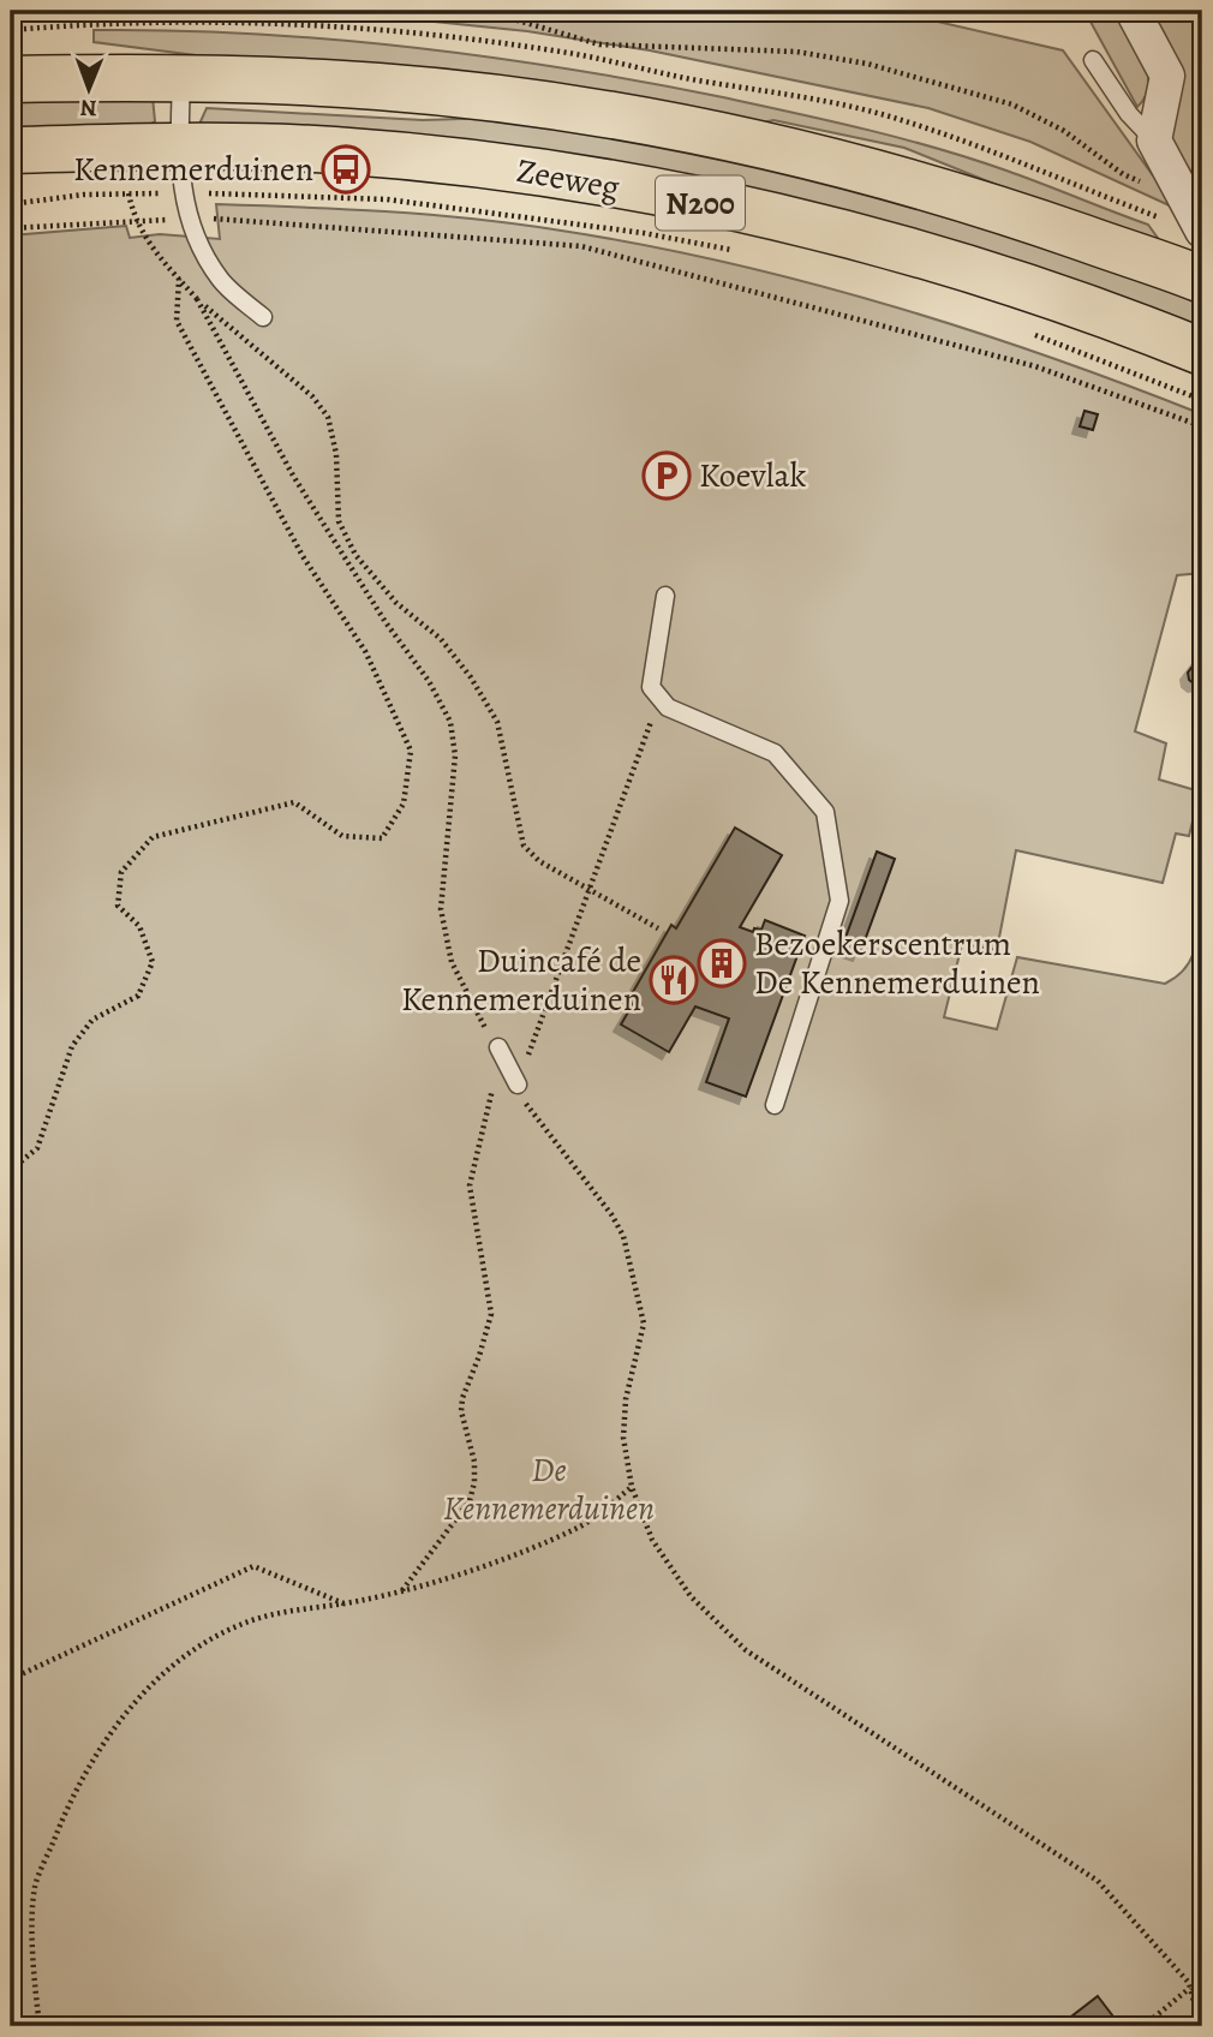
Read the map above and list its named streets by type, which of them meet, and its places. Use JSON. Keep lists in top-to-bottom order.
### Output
{
  "streets": {
    "main road": ["Zeeweg", "N200"]
  },
  "parks": ["De Kennemerduinen"],
  "places": {
    "bus stop": ["Kennemerduinen"],
    "parking": ["Koevlak"],
    "building": ["Bezoekerscentrum De Kennemerduinen"],
    "restaurant": ["Duincafé de Kennemerduinen"]
  },
  "north": "bottom"
}
